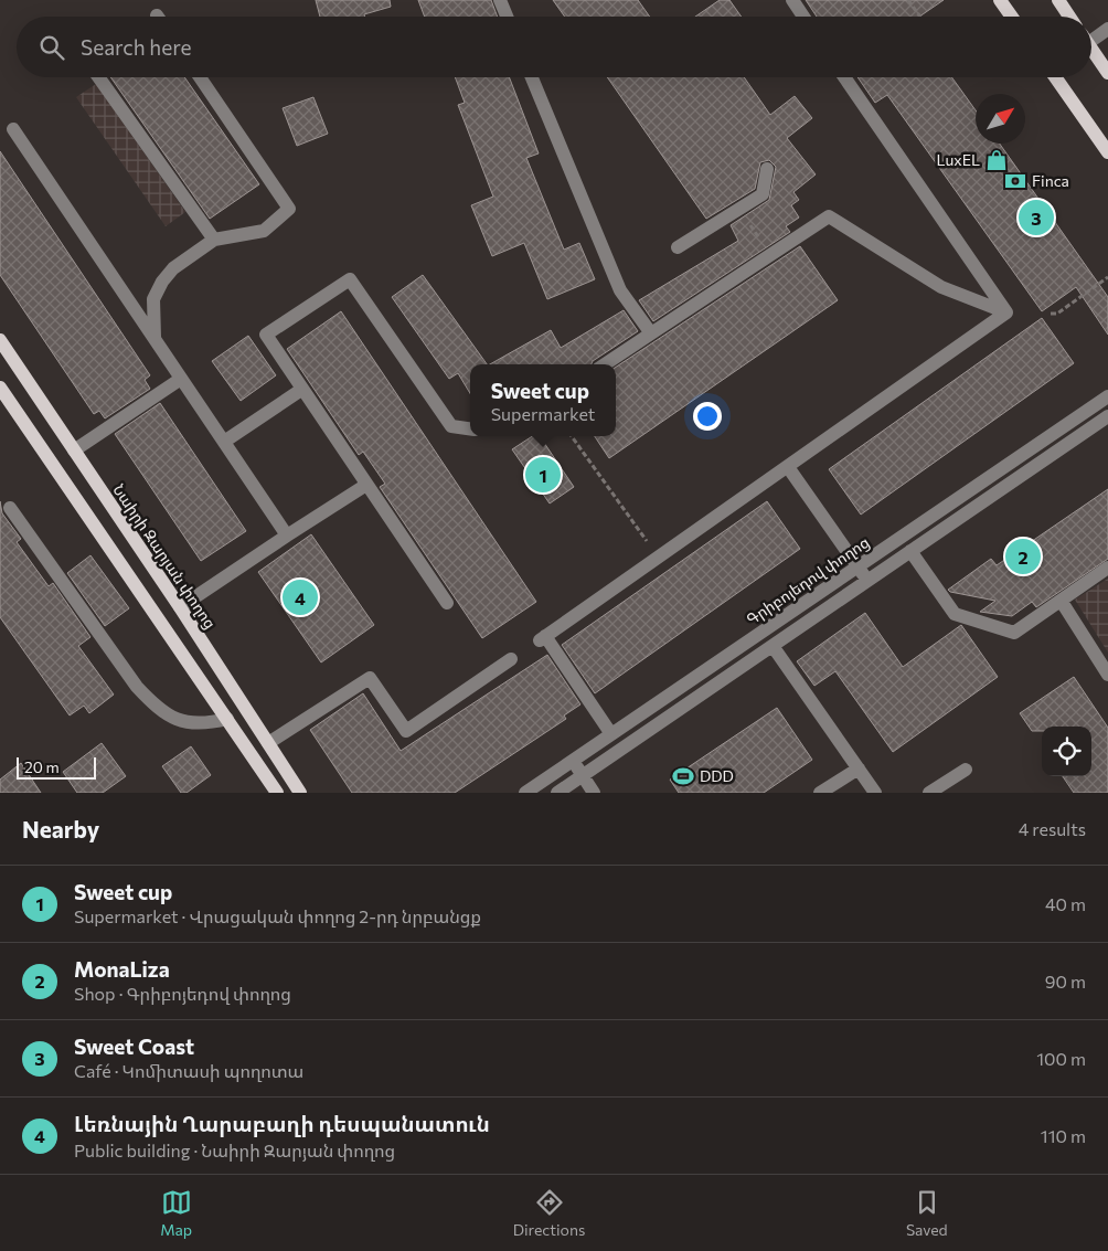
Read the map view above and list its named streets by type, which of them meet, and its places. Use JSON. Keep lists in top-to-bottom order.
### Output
{
  "streets": {
    "main road": ["Նաիրի Զարյան փողոց"],
    "street": ["Գրիբոյեդով փողոց"]
  },
  "places": {
    "shop": ["LuxEL"],
    "bank": ["Finca"],
    "sports": ["DDD"]
  },
  "scale_bar": "20 m",
  "north": "top right",
  "page": {
    "search": "Search here",
    "pins": [
      "3",
      "1",
      "2",
      "4"
    ],
    "popup": ["Sweet cup", "Supermarket"],
    "scale": "20 m",
    "heading": ["Nearby", "4 results"],
    "list": [
      {
        "mark": "1",
        "name": "Sweet cup",
        "note": "Supermarket · Վրացական փողոց 2-րդ նրբանցք",
        "value": "40 m"
      },
      {
        "mark": "2",
        "name": "MonaLiza",
        "note": "Shop · Գրիբոյեդով փողոց",
        "value": "90 m"
      },
      {
        "mark": "3",
        "name": "Sweet Coast",
        "note": "Café · Կոմիտասի պողոտա",
        "value": "100 m"
      },
      {
        "mark": "4",
        "name": "Լեռնային Ղարաբաղի դեսպանատուն",
        "note": "Public building · Նաիրի Զարյան փողոց",
        "value": "110 m"
      }
    ],
    "nav": ["Map", "Directions", "Saved"]
  }
}
